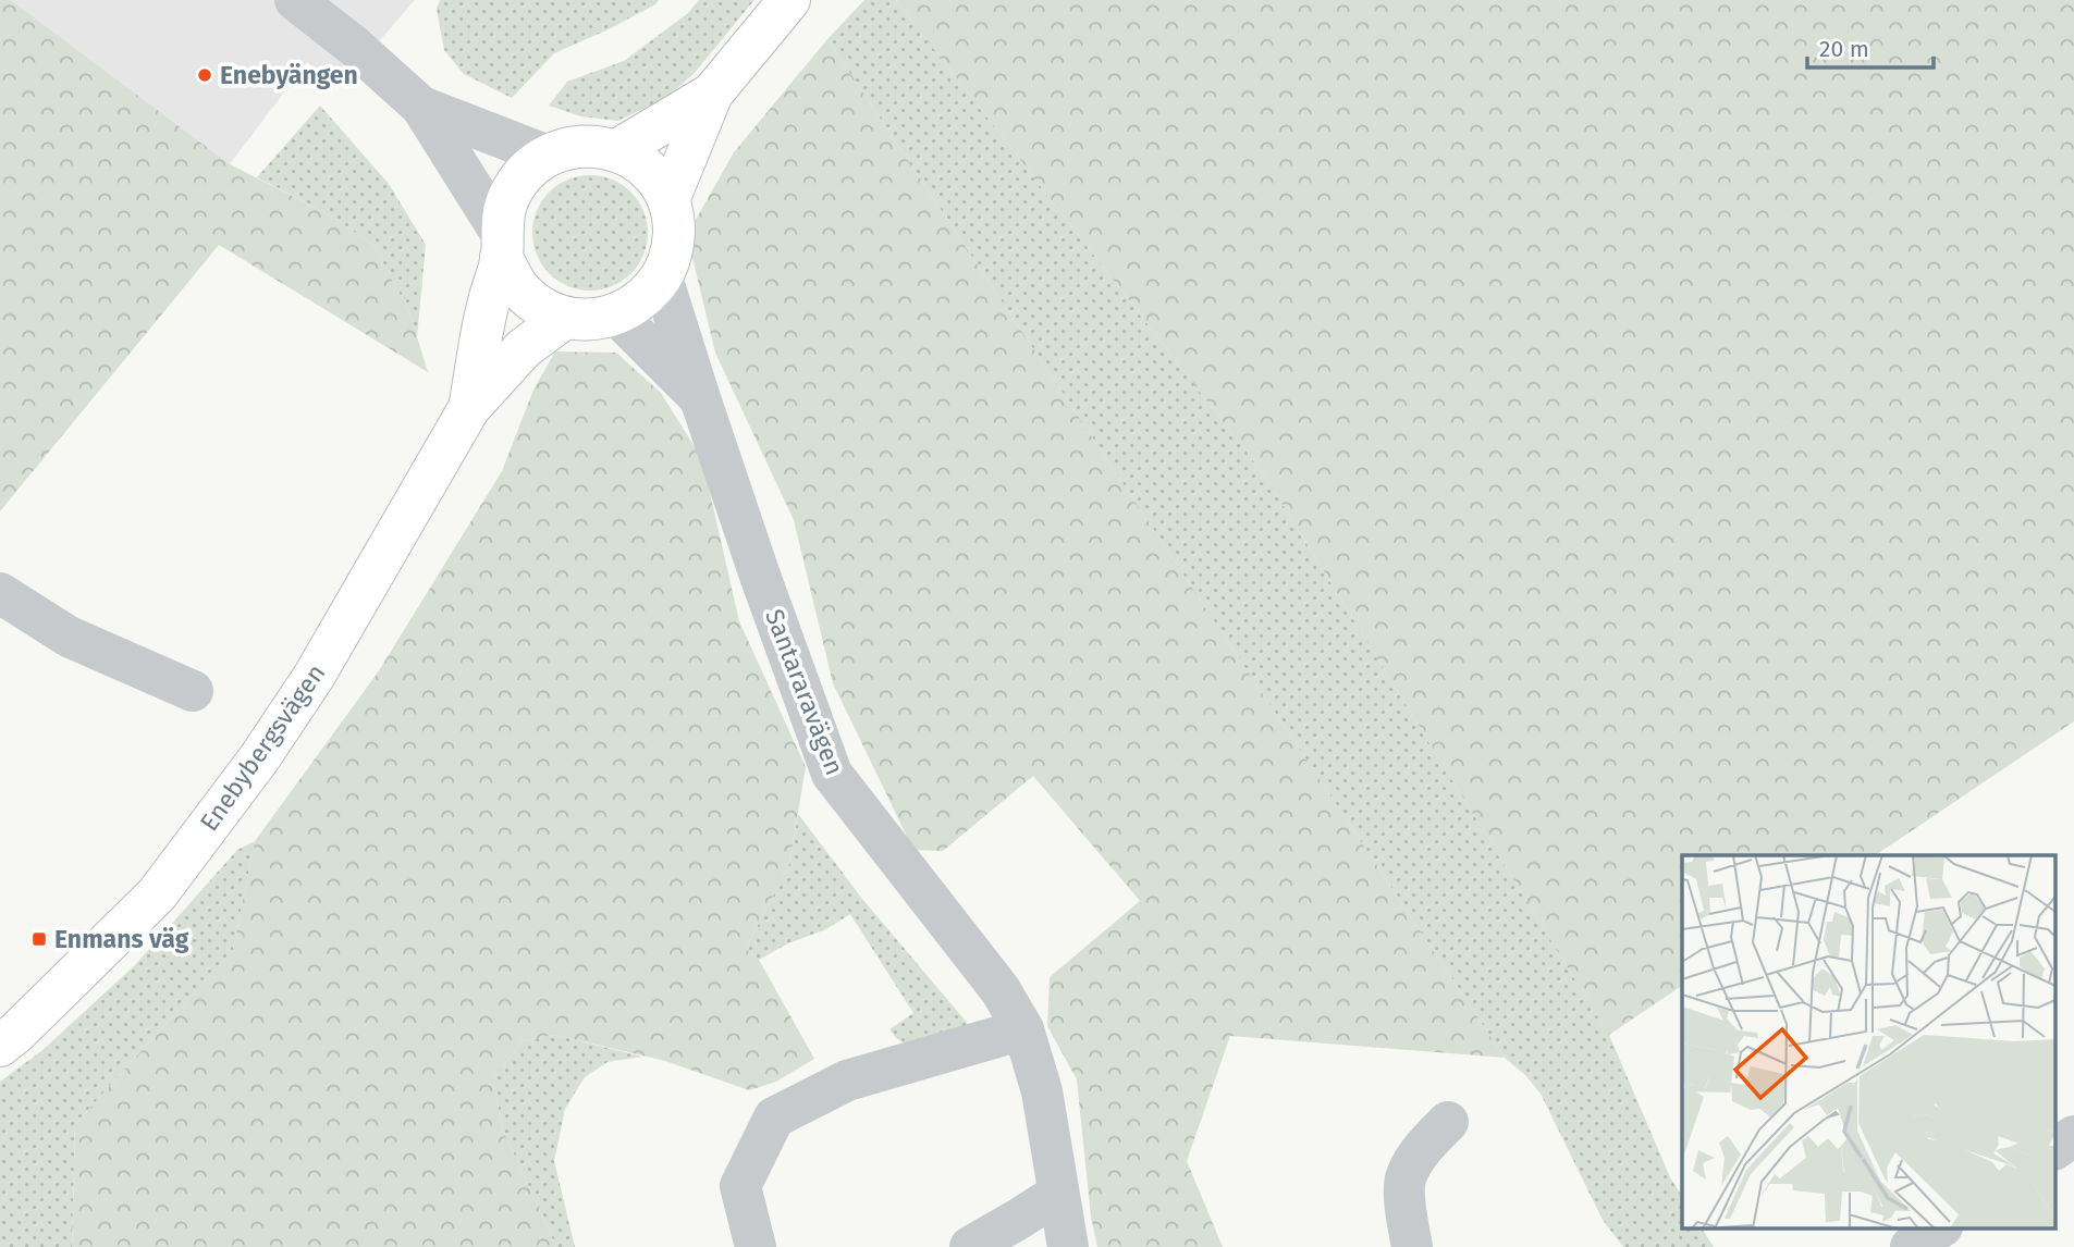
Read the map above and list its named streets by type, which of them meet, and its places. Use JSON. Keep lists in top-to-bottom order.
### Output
{
  "streets": {
    "main road": ["Enebybergsvägen"],
    "street": ["Santararavägen"]
  },
  "crossings": [
    ["Santararavägen", "Enebybergsvägen"]
  ],
  "places": {
    "other": ["Enebyängen"],
    "transit": ["Enmans väg"]
  },
  "scale_bar": "20 m"
}
